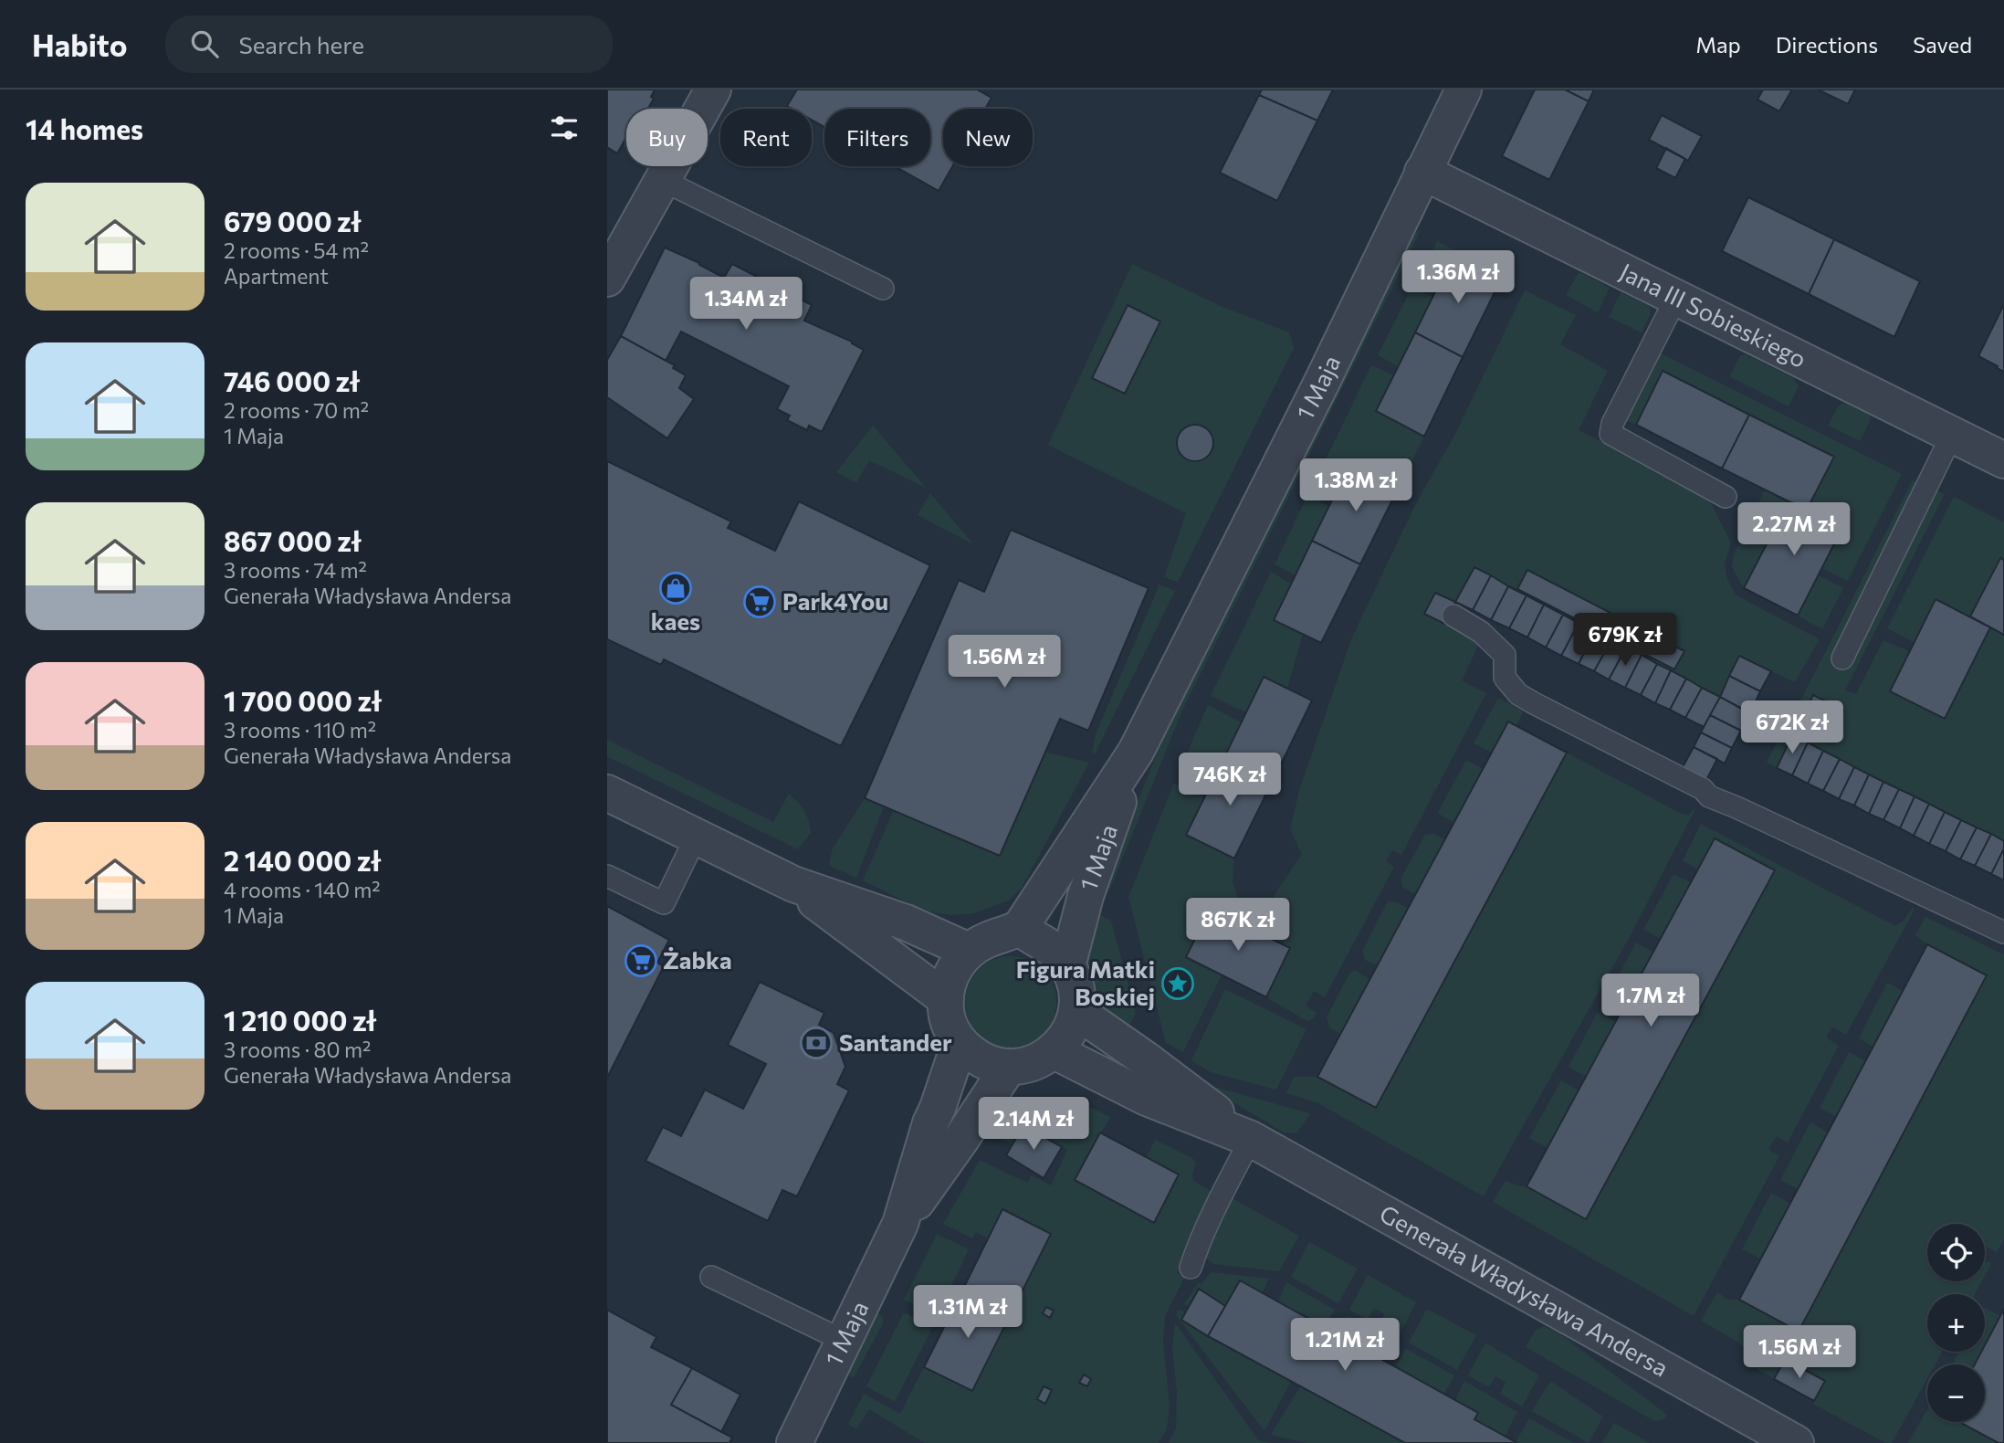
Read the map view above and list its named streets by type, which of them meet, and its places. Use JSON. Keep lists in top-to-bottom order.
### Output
{
  "streets": {
    "street": ["Jana III Sobieskiego", "1 Maja", "Generała Władysława Andersa"]
  },
  "crossings": [
    ["Jana III Sobieskiego", "1 Maja"],
    ["1 Maja", "Generała Władysława Andersa"]
  ],
  "places": {
    "shop": ["kaes"],
    "supermarket": ["Park4You", "Żabka"],
    "place": ["Figura Matki Boskiej"],
    "bank": ["Santander"]
  },
  "page": {
    "header": "Habito",
    "search": "Search here",
    "nav": ["Map", "Directions", "Saved"],
    "heading": "14 homes",
    "chip": [
      "Buy",
      "Rent",
      "Filters",
      "New"
    ],
    "list": [
      {
        "name": "679 000 zł",
        "note": "2 rooms · 54 m² · Apartment"
      },
      {
        "name": "746 000 zł",
        "note": "2 rooms · 70 m² · 1 Maja"
      },
      {
        "name": "867 000 zł",
        "note": "3 rooms · 74 m² · Generała Władysława Andersa"
      },
      {
        "name": "1 700 000 zł",
        "note": "3 rooms · 110 m² · Generała Władysława Andersa"
      },
      {
        "name": "2 140 000 zł",
        "note": "4 rooms · 140 m² · 1 Maja"
      },
      {
        "name": "1 210 000 zł",
        "note": "3 rooms · 80 m² · Generała Władysława Andersa"
      }
    ],
    "price": [
      "1.36M zł",
      "1.34M zł",
      "1.38M zł",
      "2.27M zł",
      "679K zł",
      "1.56M zł",
      "672K zł",
      "746K zł",
      "867K zł",
      "1.7M zł",
      "2.14M zł",
      "1.31M zł",
      "1.21M zł",
      "1.56M zł"
    ],
    "map_buttons": ["+", "−"]
  }
}
